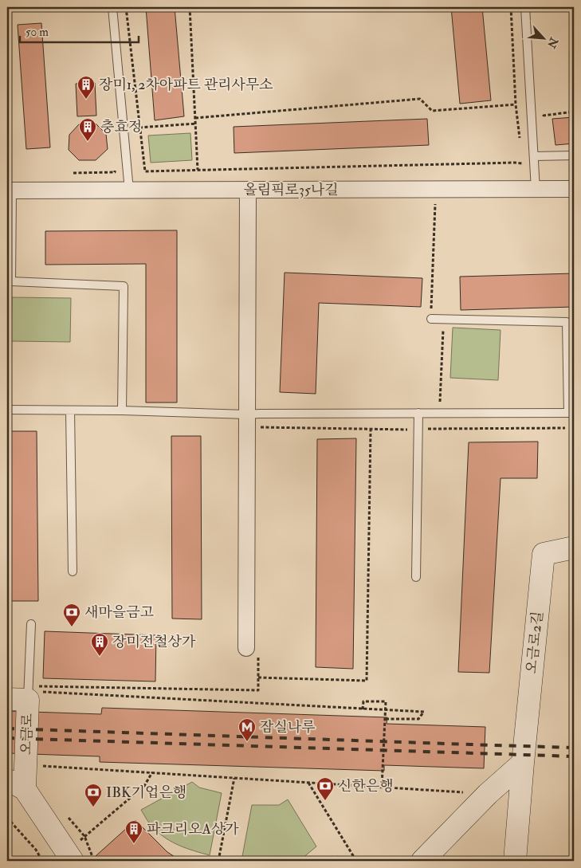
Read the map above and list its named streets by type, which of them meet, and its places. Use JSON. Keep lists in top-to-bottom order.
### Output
{
  "streets": {
    "main road": ["오금로2길", "오금로"],
    "street": ["올림픽로35나길"]
  },
  "places": {
    "building": [
      "장미1, 2차아파트 관리사무소",
      "충효정",
      "장미전철상가",
      "파크리오A상가"
    ],
    "bank": ["새마을금고", "신한은행", "IBK기업은행"],
    "metro station": ["잠실나루"]
  },
  "scale_bar": "50 m",
  "north": "bottom right"
}
